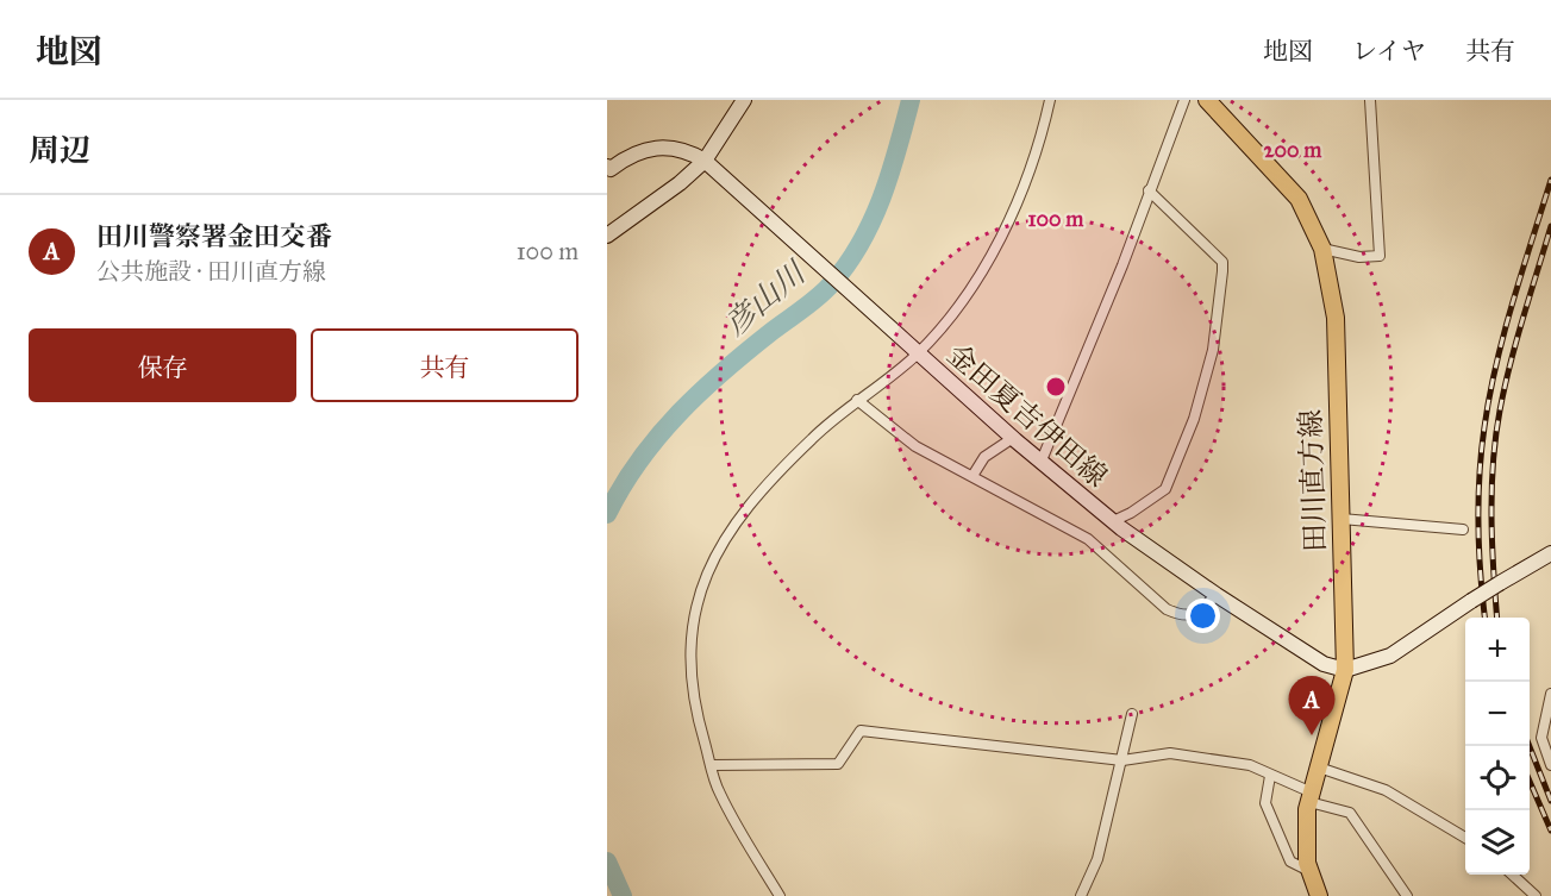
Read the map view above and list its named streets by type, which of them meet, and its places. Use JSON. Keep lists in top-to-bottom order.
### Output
{
  "streets": {
    "main road": ["金田夏吉伊田線", "田川直方線"]
  },
  "crossings": [
    ["金田夏吉伊田線", "田川直方線"]
  ],
  "water": ["彦山川"],
  "page": {
    "header": "地図",
    "nav": ["地図", "レイヤ", "共有"],
    "heading": "周辺",
    "list": [
      {
        "mark": "A",
        "name": "田川警察署金田交番",
        "note": "公共施設 · 田川直方線",
        "value": "100 m"
      }
    ],
    "buttons": ["保存", "共有"],
    "map_buttons": ["+", "−"],
    "pins": "A"
  },
  "rings": ["200 m", "100 m"]
}
